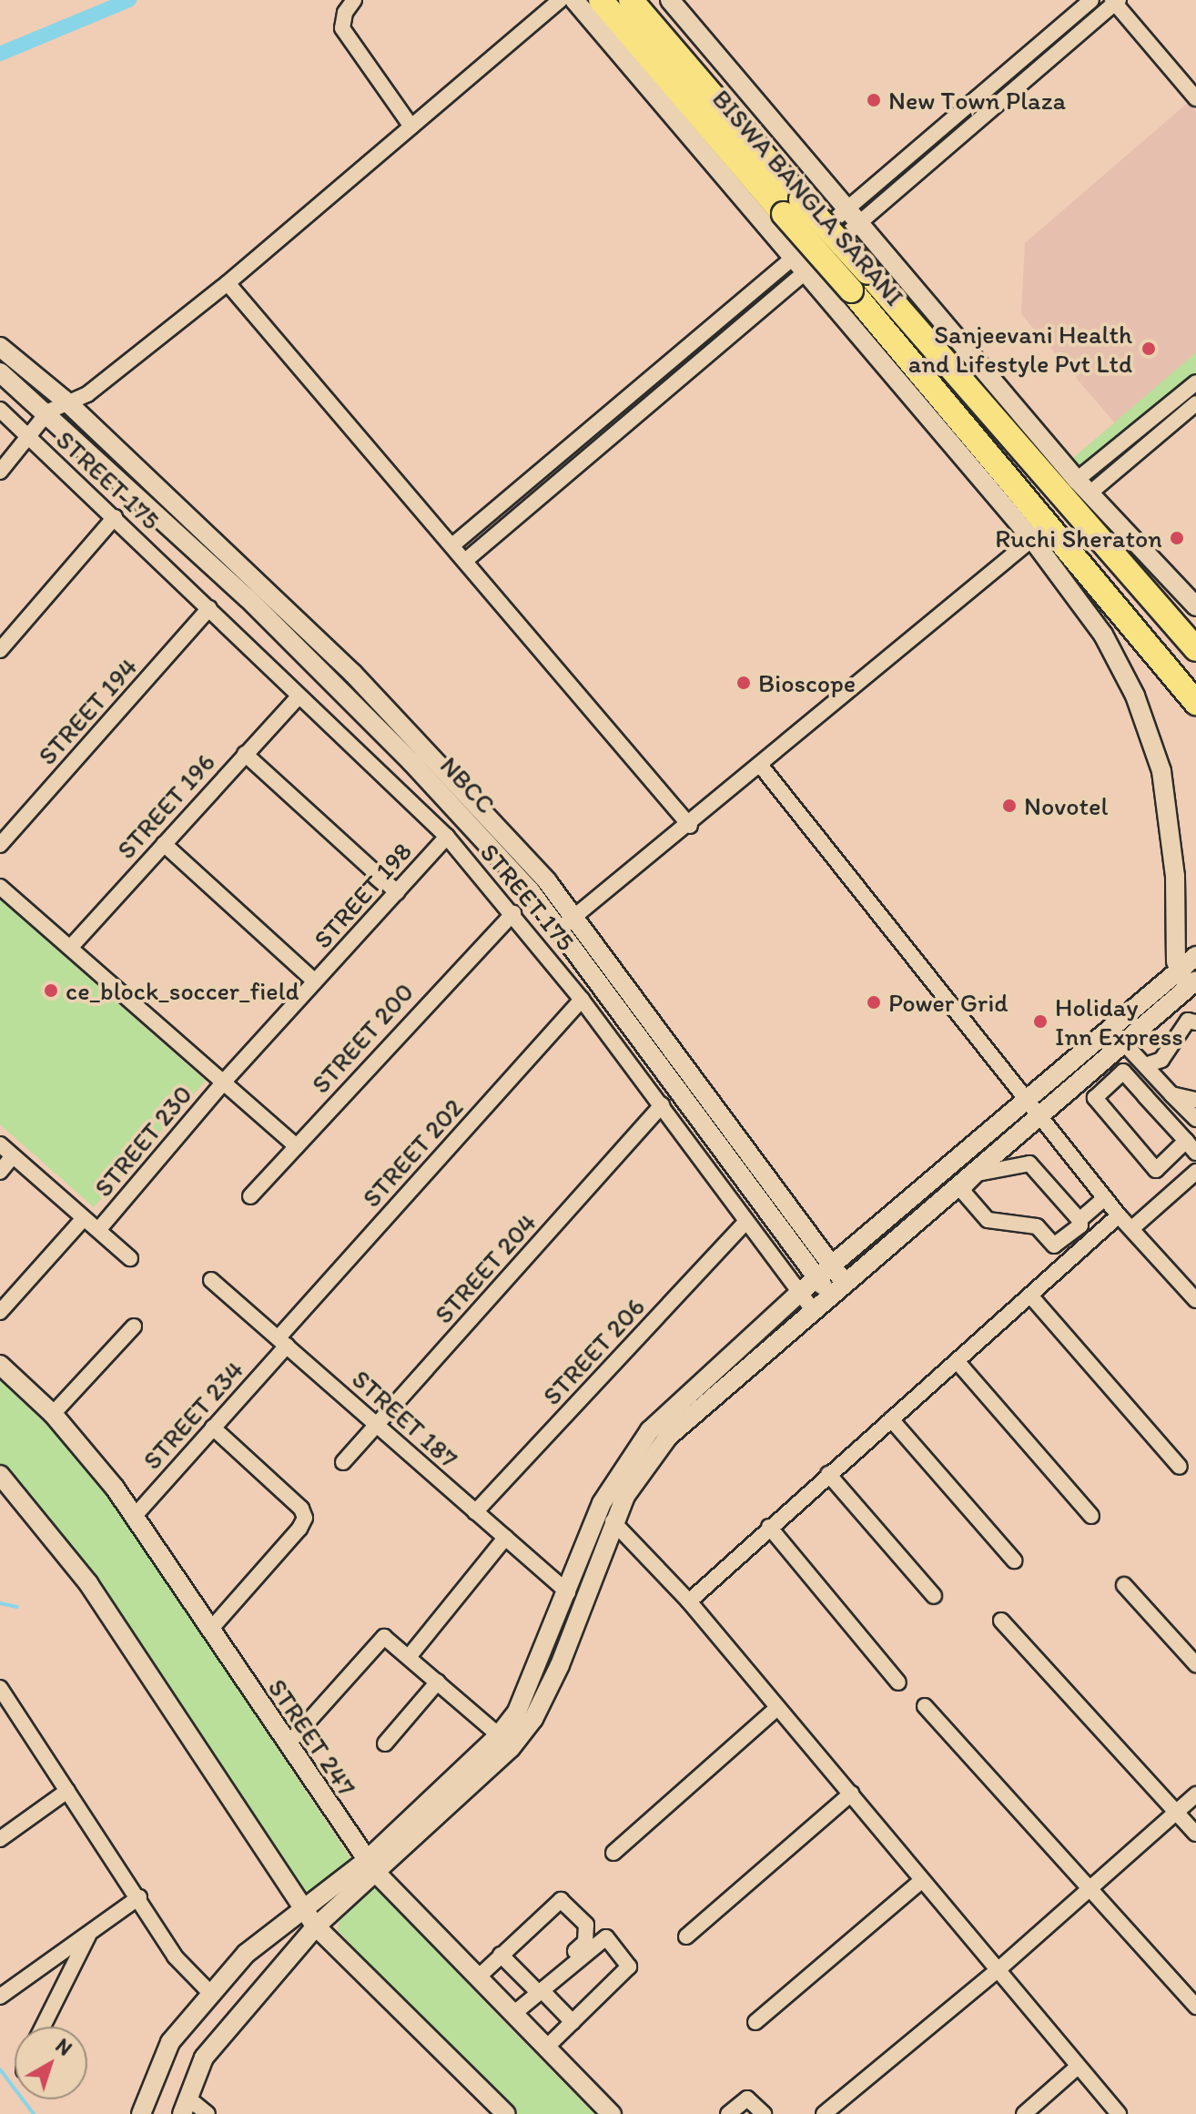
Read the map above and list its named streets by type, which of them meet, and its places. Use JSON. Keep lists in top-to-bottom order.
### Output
{
  "streets": {
    "main road": ["BISWA BANGLA SARANI"],
    "street": [
      "STREET 175",
      "STREET 194",
      "NBCC",
      "STREET 196",
      "STREET 198",
      "STREET 200",
      "STREET 230",
      "STREET 202",
      "STREET 204",
      "STREET 206",
      "STREET 234",
      "STREET 187",
      "STREET 247"
    ]
  },
  "crossings": [
    ["STREET 175", "STREET 194"],
    ["STREET 175", "STREET 196"],
    ["STREET 175", "STREET 198"],
    ["STREET 175", "STREET 200"],
    ["STREET 175", "STREET 202"],
    ["STREET 175", "STREET 204"],
    ["STREET 175", "STREET 206"],
    ["STREET 198", "STREET 230"],
    ["STREET 202", "STREET 234"],
    ["STREET 202", "STREET 187"],
    ["STREET 204", "STREET 187"],
    ["STREET 206", "STREET 187"],
    ["STREET 234", "STREET 187"],
    ["STREET 234", "STREET 247"]
  ],
  "places": [
    "New Town Plaza",
    "Sanjeevani Health and Lifestyle Pvt Ltd",
    "Ruchi Sheraton",
    "Bioscope",
    "Novotel",
    "ce_block_soccer_field",
    "Power Grid",
    "Holiday Inn Express"
  ],
  "north": "top right"
}
